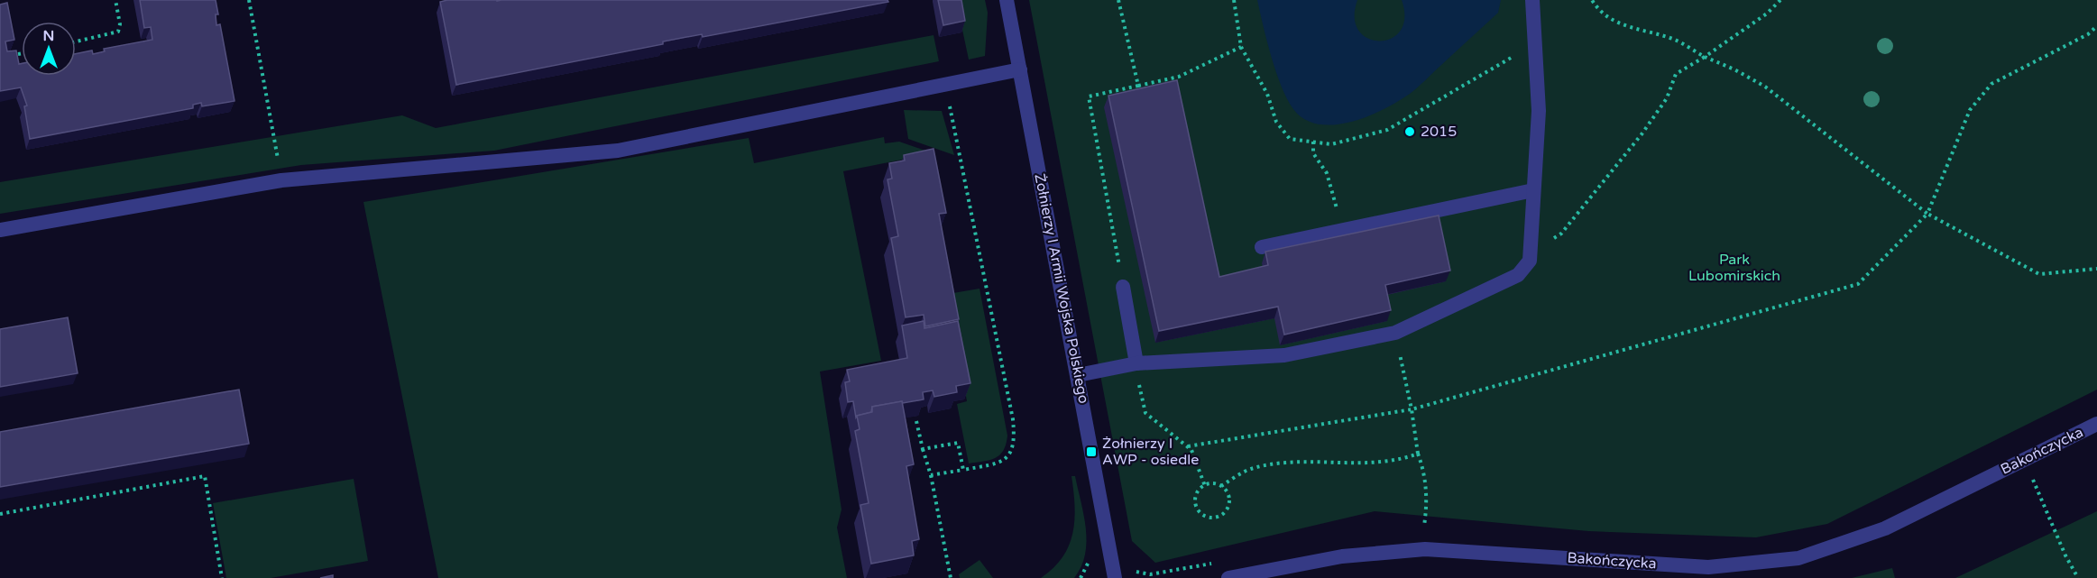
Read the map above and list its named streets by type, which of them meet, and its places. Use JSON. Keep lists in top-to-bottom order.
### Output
{
  "streets": {
    "street": ["Żołnierzy I Armii Wojska Polskiego", "Bakończycka"]
  },
  "parks": ["Park Lubomirskich"],
  "places": {
    "other": ["2015"],
    "transit": ["Żołnierzy I AWP - osiedle"]
  },
  "north": "top"
}
